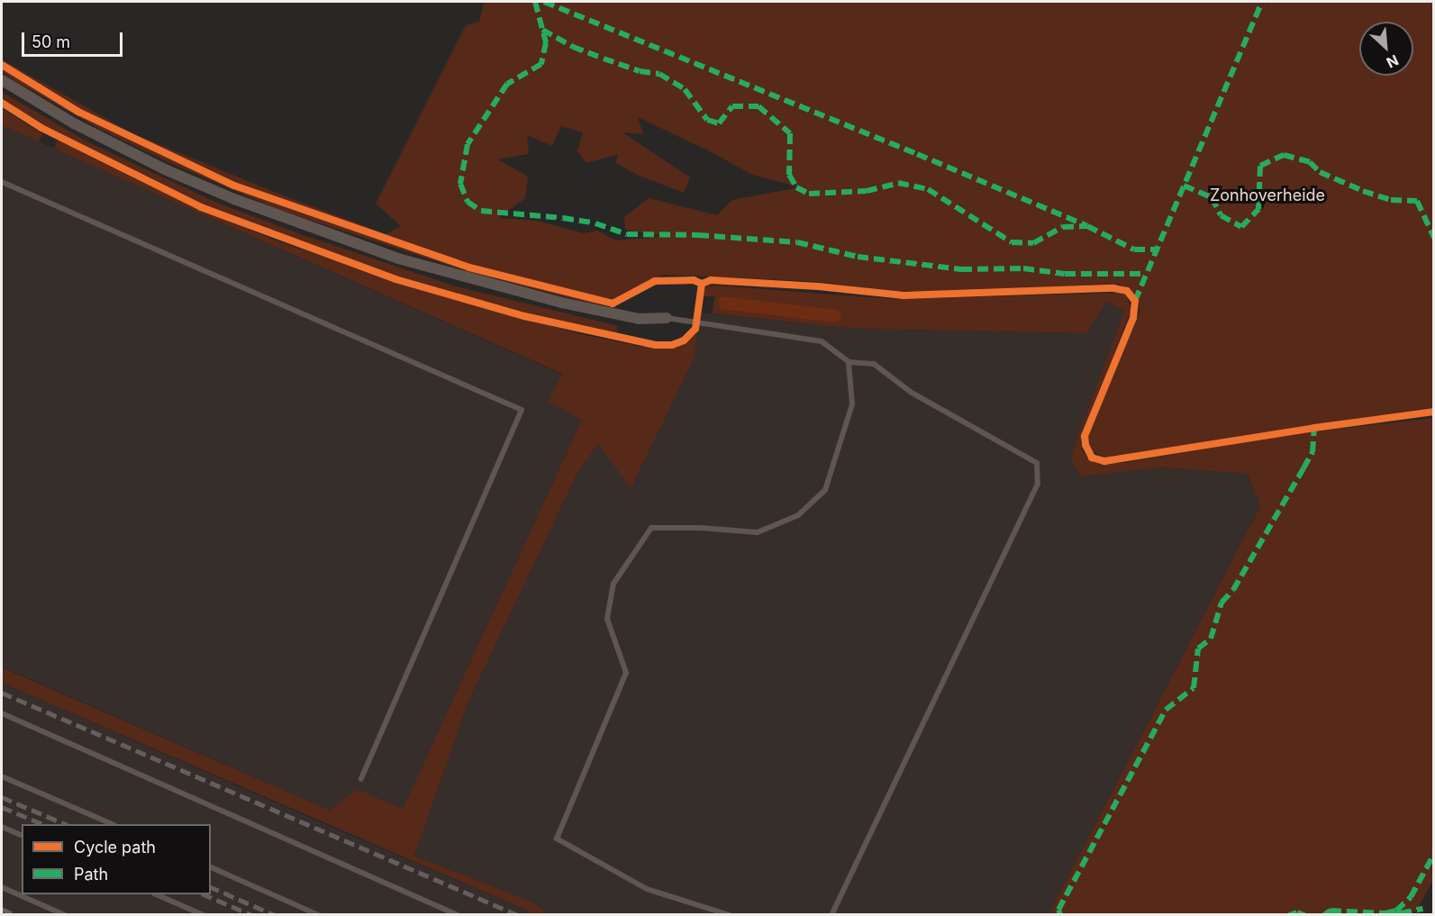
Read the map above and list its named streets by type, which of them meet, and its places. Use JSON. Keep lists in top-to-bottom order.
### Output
{
  "parks": ["Zonhoverheide"],
  "legend": ["Cycle path", "Path"],
  "scale_bar": "50 m",
  "north": "bottom right"
}
